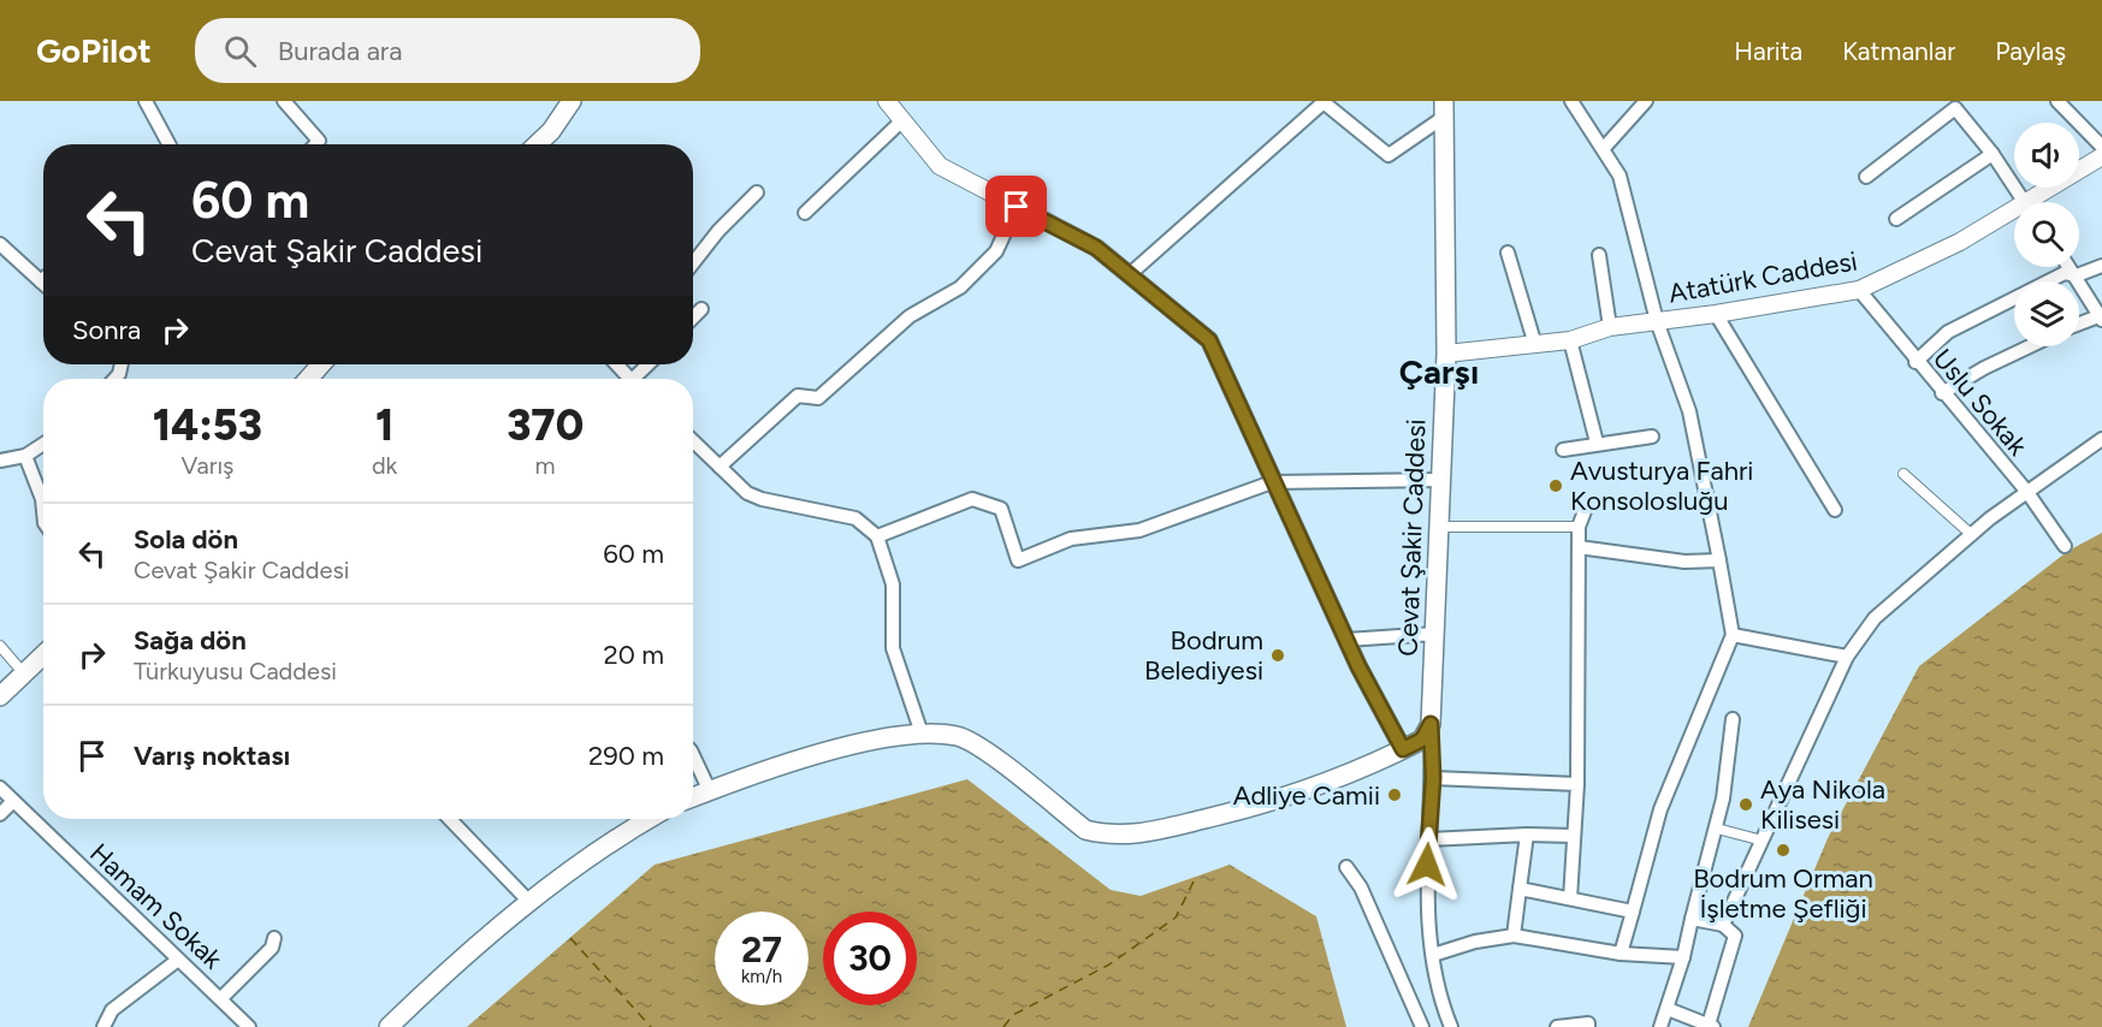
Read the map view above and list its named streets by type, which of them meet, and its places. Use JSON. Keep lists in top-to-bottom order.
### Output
{
  "streets": {
    "main road": ["Cevat Şakir Caddesi"],
    "street": ["Atatürk Caddesi", "Uslu Sokak", "Hamam Sokak"]
  },
  "crossings": [
    ["Atatürk Caddesi", "Uslu Sokak"],
    ["Atatürk Caddesi", "Cevat Şakir Caddesi"]
  ],
  "districts": ["Çarşı"],
  "places": [
    "Avusturya Fahri Konsolosluğu",
    "Bodrum Belediyesi",
    "Adliye Camii",
    "Aya Nikola Kilisesi",
    "Bodrum Orman İşletme Şefliği"
  ],
  "page": {
    "header": "GoPilot",
    "search": "Burada ara",
    "nav": ["Harita", "Katmanlar", "Paylaş"],
    "turn": ["60 m", "Cevat Şakir Caddesi"],
    "then": "Sonra",
    "eta": [
      "14:53",
      "Varış",
      "1",
      "dk",
      "370",
      "m"
    ],
    "list": [
      {
        "name": "Sola dön",
        "note": "Cevat Şakir Caddesi",
        "value": "60 m"
      },
      {
        "name": "Sağa dön",
        "note": "Türkuyusu Caddesi",
        "value": "20 m"
      },
      {
        "name": "Varış noktası",
        "value": "290 m"
      }
    ],
    "speed": "27 km/h",
    "limit": "30"
  }
}
